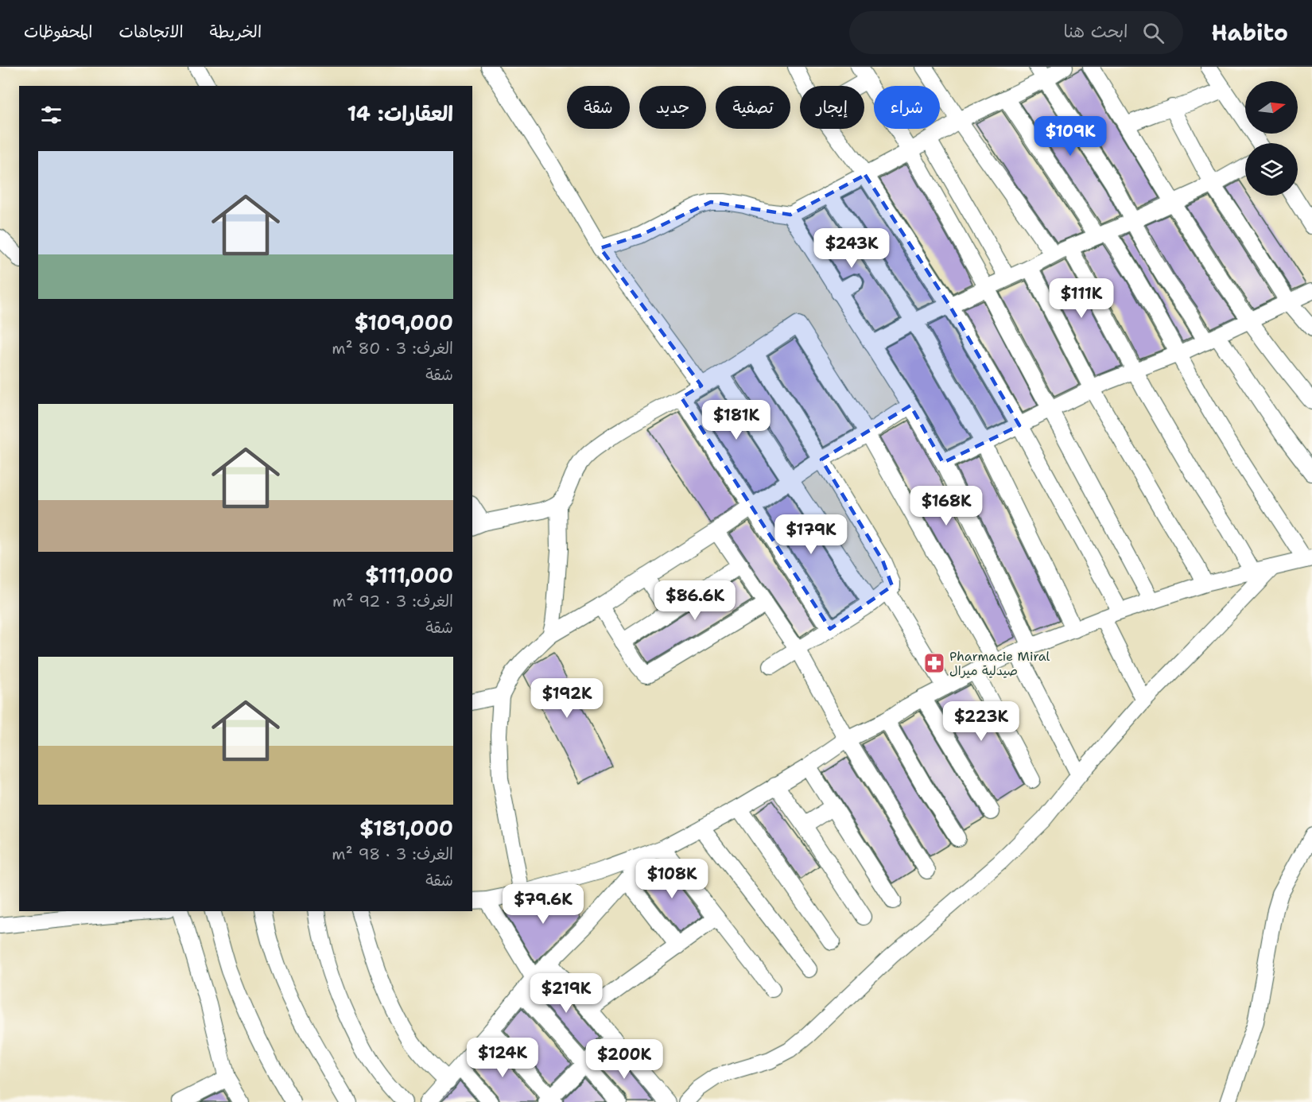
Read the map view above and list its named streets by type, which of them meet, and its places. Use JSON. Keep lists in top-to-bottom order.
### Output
{
  "places": {
    "pharmacy": ["Pharmacie Miral صيدلية ميرال"]
  },
  "north": "right",
  "page": {
    "header": "Habito",
    "search": "ابحث هنا",
    "nav": ["الخريطة", "الاتجاهات", "المحفوظات"],
    "chip": [
      "شراء",
      "إيجار",
      "تصفية",
      "جديد",
      "شقة"
    ],
    "heading": "العقارات: 14",
    "price": [
      "$109K",
      "$243K",
      "$111K",
      "$181K",
      "$168K",
      "$179K",
      "$86.6K",
      "$192K",
      "$223K",
      "$108K",
      "$79.6K",
      "$219K",
      "$124K",
      "$200K"
    ],
    "list": [
      {
        "name": "$109,000",
        "note": "الغرف: 3 · 80 m² · شقة"
      },
      {
        "name": "$111,000",
        "note": "الغرف: 3 · 92 m² · شقة"
      },
      {
        "name": "$181,000",
        "note": "الغرف: 3 · 98 m² · شقة"
      }
    ]
  }
}
